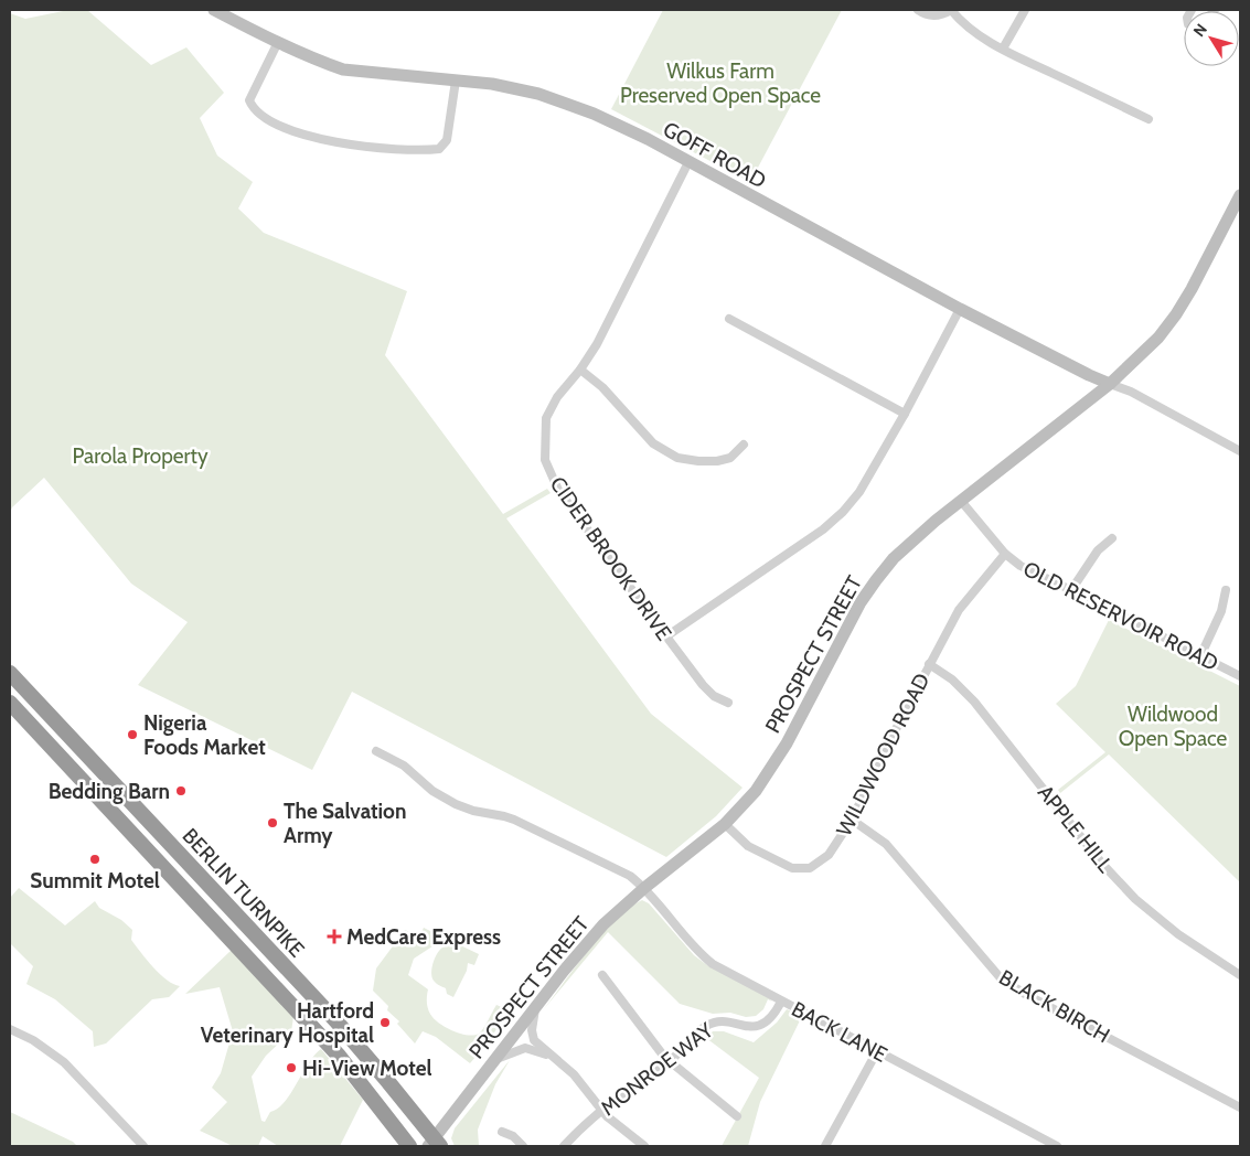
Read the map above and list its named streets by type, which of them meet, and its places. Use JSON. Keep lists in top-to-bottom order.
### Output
{
  "streets": {
    "highway": ["BERLIN TURNPIKE"],
    "main road": ["GOFF ROAD", "PROSPECT STREET"],
    "street": [
      "CIDER BROOK DRIVE",
      "OLD RESERVOIR ROAD",
      "WILDWOOD ROAD",
      "APPLE HILL",
      "BLACK BIRCH",
      "BACK LANE",
      "MONROE WAY"
    ]
  },
  "crossings": [
    ["GOFF ROAD", "CIDER BROOK DRIVE"],
    ["GOFF ROAD", "PROSPECT STREET"],
    ["OLD RESERVOIR ROAD", "PROSPECT STREET"],
    ["OLD RESERVOIR ROAD", "WILDWOOD ROAD"],
    ["PROSPECT STREET", "WILDWOOD ROAD"],
    ["PROSPECT STREET", "BERLIN TURNPIKE"],
    ["PROSPECT STREET", "BACK LANE"],
    ["WILDWOOD ROAD", "APPLE HILL"],
    ["WILDWOOD ROAD", "BLACK BIRCH"],
    ["BACK LANE", "MONROE WAY"]
  ],
  "parks": ["Wilkus Farm Preserved Open Space", "Parola Property", "Wildwood Open Space"],
  "places": {
    "other": [
      "Nigeria Foods Market",
      "Bedding Barn",
      "The Salvation Army",
      "Summit Motel",
      "Hartford Veterinary Hospital",
      "Hi-View Motel"
    ],
    "health": ["MedCare Express"]
  },
  "north": "top left"
}
